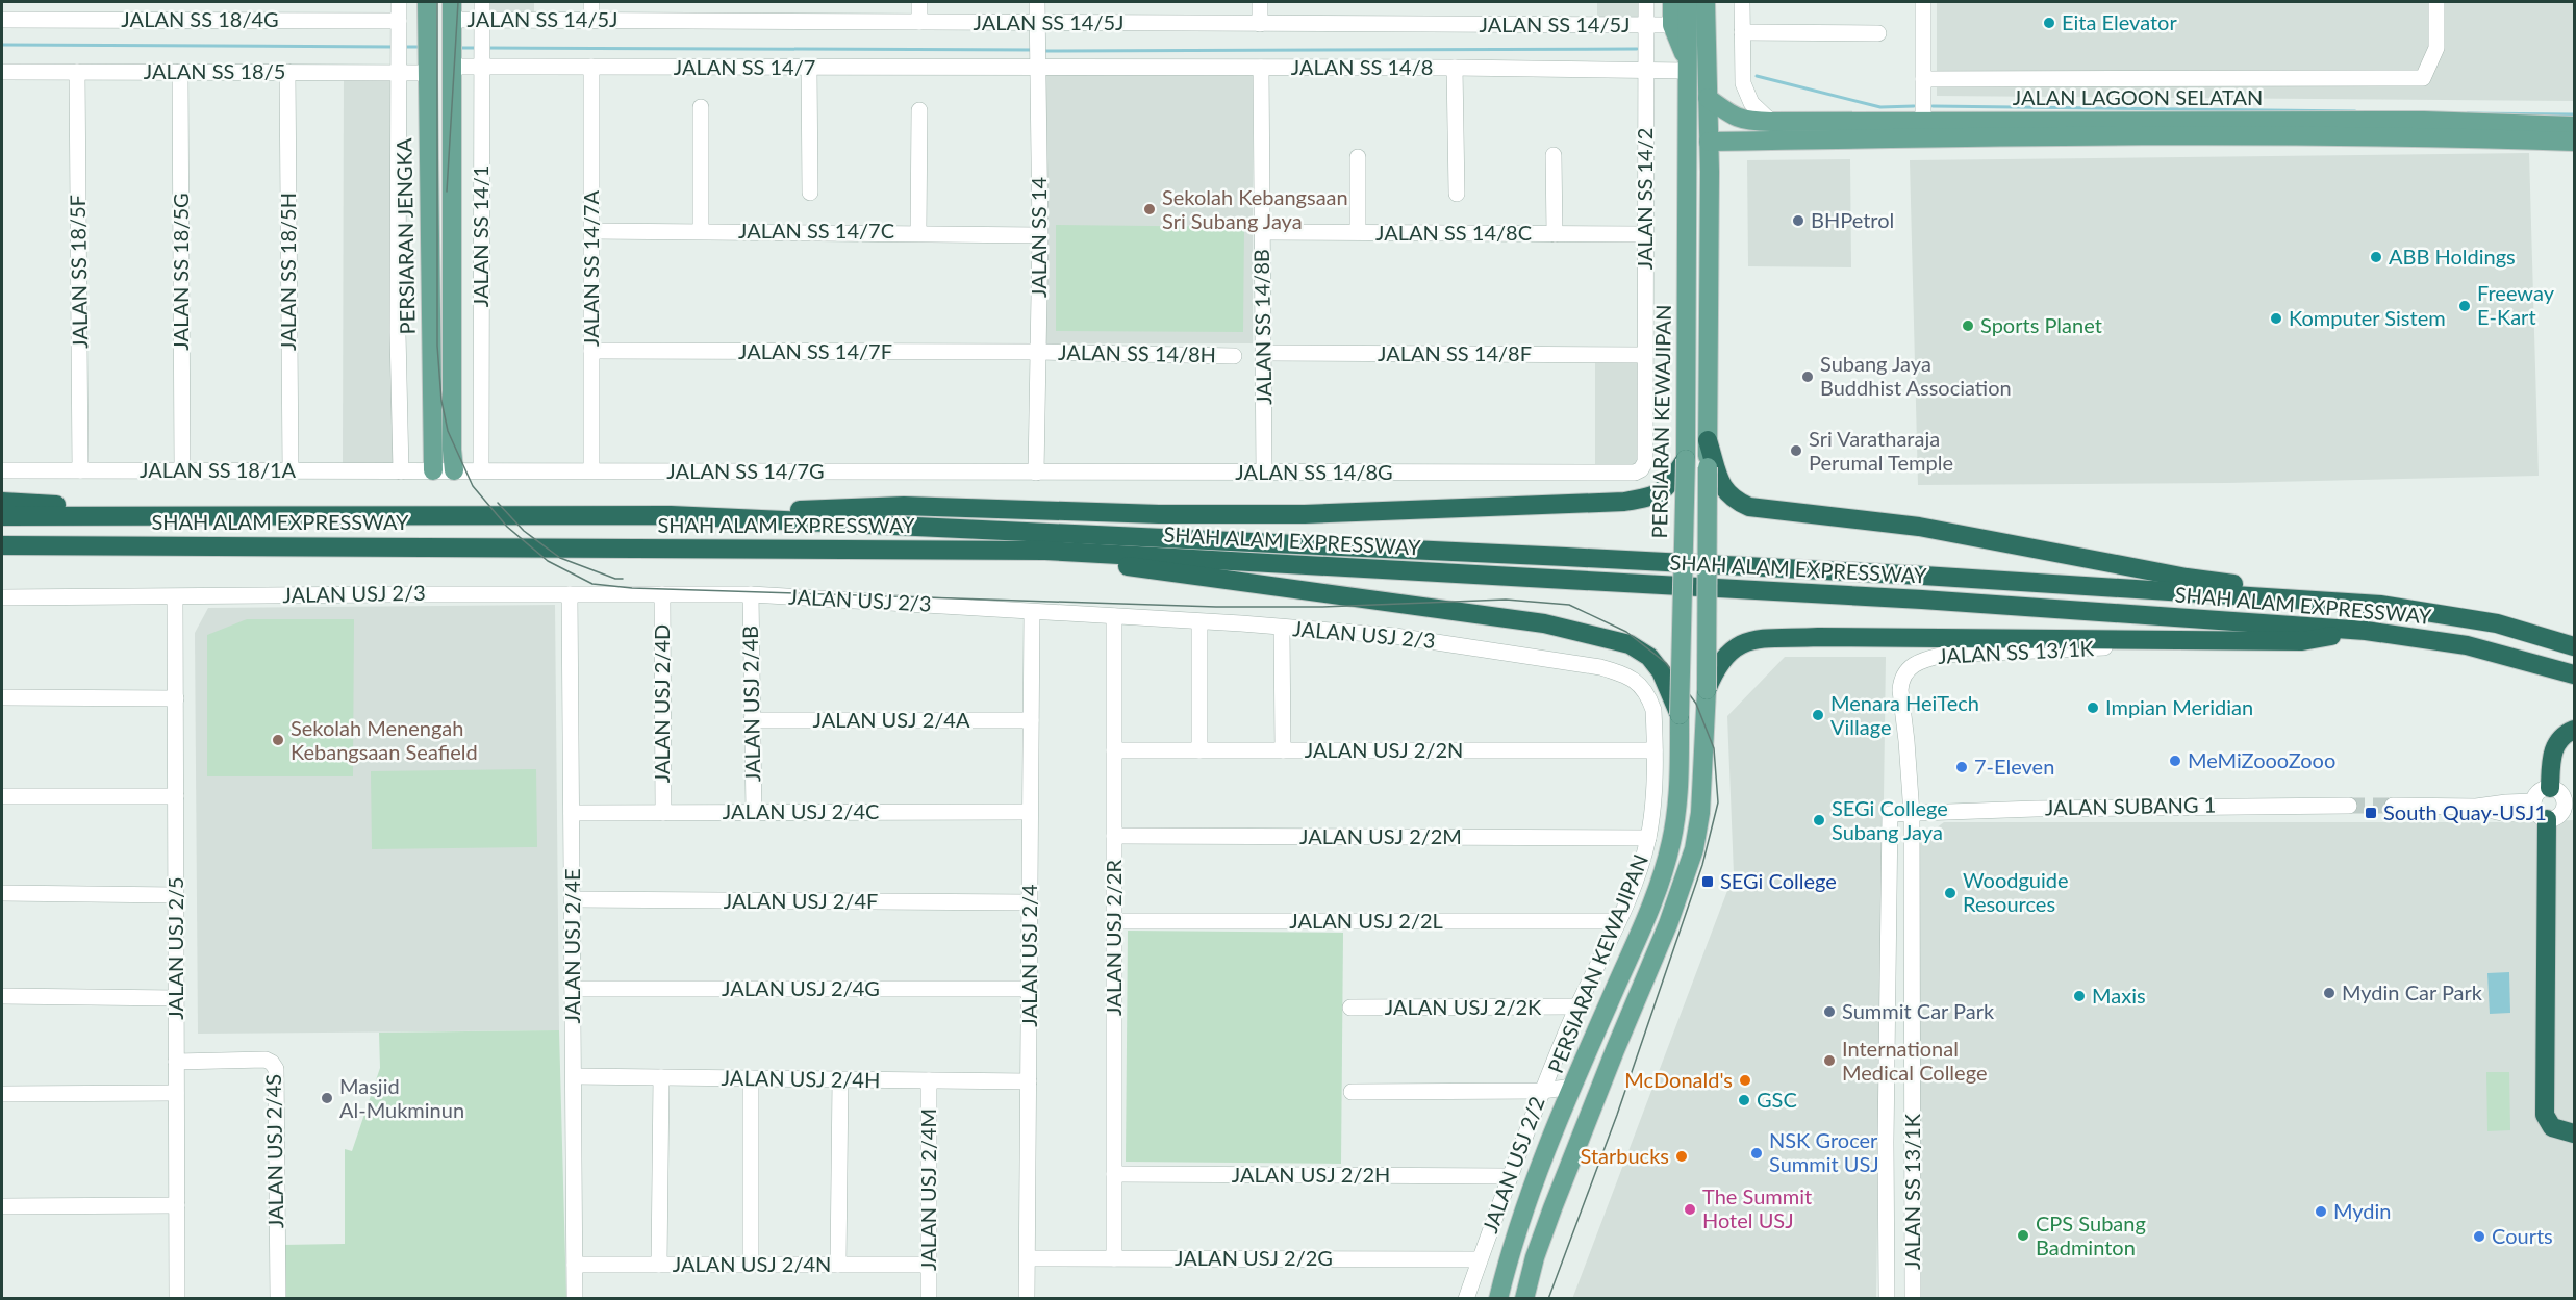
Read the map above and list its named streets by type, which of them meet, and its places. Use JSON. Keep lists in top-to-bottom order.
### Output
{
  "streets": {
    "highway": ["SHAH ALAM EXPRESSWAY"],
    "main road": ["JALAN LAGOON SELATAN", "PERSIARAN JENGKA", "PERSIARAN KEWAJIPAN"],
    "street": [
      "JALAN SS 18/4G",
      "JALAN SS 14/5J",
      "JALAN SS 14/7",
      "JALAN SS 14/8",
      "JALAN SS 18/5",
      "JALAN SS 14/2",
      "JALAN SS 14/7C",
      "JALAN SS 14/8C",
      "JALAN SS 14/1",
      "JALAN SS 14",
      "JALAN SS 14/7A",
      "JALAN SS 18/5F",
      "JALAN SS 18/5G",
      "JALAN SS 18/5H",
      "JALAN SS 14/8B",
      "JALAN SS 14/7F",
      "JALAN SS 14/8H",
      "JALAN SS 14/8F",
      "JALAN SS 18/1A",
      "JALAN SS 14/7G",
      "JALAN SS 14/8G",
      "JALAN USJ 2/3",
      "JALAN SS 13/1K",
      "JALAN USJ 2/4D",
      "JALAN USJ 2/4B",
      "JALAN USJ 2/4A",
      "JALAN USJ 2/2N",
      "JALAN SUBANG 1",
      "JALAN USJ 2/4C",
      "JALAN USJ 2/2M",
      "JALAN USJ 2/4F",
      "JALAN USJ 2/2L",
      "JALAN USJ 2/2R",
      "JALAN USJ 2/4E",
      "JALAN USJ 2/5",
      "JALAN USJ 2/4",
      "JALAN USJ 2/4G",
      "JALAN USJ 2/2K",
      "JALAN USJ 2/4H",
      "JALAN USJ 2/4S",
      "JALAN USJ 2/2",
      "JALAN USJ 2/2H",
      "JALAN USJ 2/4M",
      "JALAN USJ 2/2G",
      "JALAN USJ 2/4N"
    ]
  },
  "crossings": [
    ["JALAN SS 14/5J", "JALAN SS 14/2"],
    ["JALAN SS 14/5J", "JALAN SS 14/1"],
    ["JALAN SS 14/5J", "JALAN SS 14"],
    ["JALAN SS 14/5J", "PERSIARAN KEWAJIPAN"],
    ["JALAN SS 14/7", "JALAN SS 14/8"],
    ["JALAN SS 14/7", "JALAN SS 14/1"],
    ["JALAN SS 14/7", "JALAN SS 14"],
    ["JALAN SS 14/7", "JALAN SS 14/7A"],
    ["JALAN SS 14/8", "JALAN SS 14/2"],
    ["JALAN SS 14/8", "JALAN SS 14"],
    ["JALAN SS 14/8", "JALAN SS 14/8B"],
    ["JALAN SS 14/8", "PERSIARAN KEWAJIPAN"],
    ["JALAN SS 18/5", "PERSIARAN JENGKA"],
    ["JALAN SS 18/5", "JALAN SS 18/5F"],
    ["JALAN SS 18/5", "JALAN SS 18/5G"],
    ["JALAN SS 18/5", "JALAN SS 18/5H"],
    ["JALAN SS 14/2", "JALAN SS 14/8C"],
    ["JALAN SS 14/2", "JALAN SS 14/8F"],
    ["JALAN SS 14/2", "JALAN SS 14/8G"],
    ["JALAN SS 14/7C", "JALAN SS 14"],
    ["JALAN SS 14/7C", "JALAN SS 14/7A"],
    ["JALAN SS 14/8C", "JALAN SS 14/8B"],
    ["PERSIARAN JENGKA", "JALAN SS 18/1A"],
    ["PERSIARAN JENGKA", "JALAN SS 14/7G"],
    ["JALAN SS 14/1", "JALAN SS 14/7G"],
    ["JALAN SS 14", "JALAN SS 14/7F"],
    ["JALAN SS 14", "JALAN SS 14/8H"],
    ["JALAN SS 14", "JALAN SS 14/7G"],
    ["JALAN SS 14", "JALAN SS 14/8G"],
    ["JALAN SS 14/7A", "JALAN SS 14/7F"],
    ["JALAN SS 14/7A", "JALAN SS 14/7G"],
    ["JALAN SS 18/5F", "JALAN SS 18/1A"],
    ["JALAN SS 18/5G", "JALAN SS 18/1A"],
    ["JALAN SS 18/5H", "JALAN SS 18/1A"],
    ["JALAN SS 14/8B", "JALAN SS 14/8F"],
    ["JALAN SS 14/8B", "JALAN SS 14/8G"],
    ["JALAN SS 14/7F", "JALAN SS 14/8H"],
    ["JALAN SS 18/1A", "JALAN SS 14/7G"],
    ["JALAN SS 14/7G", "JALAN SS 14/8G"],
    ["JALAN USJ 2/3", "JALAN USJ 2/4D"],
    ["JALAN USJ 2/3", "JALAN USJ 2/4B"],
    ["JALAN USJ 2/3", "JALAN USJ 2/2N"],
    ["JALAN USJ 2/3", "JALAN USJ 2/2R"],
    ["JALAN USJ 2/3", "JALAN USJ 2/4E"],
    ["JALAN USJ 2/3", "JALAN USJ 2/5"],
    ["JALAN USJ 2/3", "JALAN USJ 2/4"],
    ["JALAN USJ 2/3", "JALAN USJ 2/2"],
    ["JALAN SS 13/1K", "JALAN SUBANG 1"],
    ["JALAN USJ 2/4D", "JALAN USJ 2/4C"],
    ["JALAN USJ 2/4B", "JALAN USJ 2/4A"],
    ["JALAN USJ 2/4B", "JALAN USJ 2/4C"],
    ["JALAN USJ 2/4A", "JALAN USJ 2/4"],
    ["JALAN USJ 2/2N", "JALAN USJ 2/2R"],
    ["JALAN USJ 2/2N", "JALAN USJ 2/2"],
    ["JALAN USJ 2/4C", "JALAN USJ 2/4E"],
    ["JALAN USJ 2/4C", "JALAN USJ 2/4"],
    ["JALAN USJ 2/2M", "JALAN USJ 2/2R"],
    ["JALAN USJ 2/2M", "JALAN USJ 2/2"],
    ["JALAN USJ 2/4F", "JALAN USJ 2/4E"],
    ["JALAN USJ 2/4F", "JALAN USJ 2/4"],
    ["JALAN USJ 2/2L", "JALAN USJ 2/2R"],
    ["JALAN USJ 2/2L", "JALAN USJ 2/2"],
    ["JALAN USJ 2/2R", "JALAN USJ 2/2H"],
    ["JALAN USJ 2/2R", "JALAN USJ 2/2G"],
    ["JALAN USJ 2/4E", "JALAN USJ 2/4G"],
    ["JALAN USJ 2/4E", "JALAN USJ 2/4H"],
    ["JALAN USJ 2/4E", "JALAN USJ 2/4N"],
    ["JALAN USJ 2/5", "JALAN USJ 2/4S"],
    ["JALAN USJ 2/4", "JALAN USJ 2/4G"],
    ["JALAN USJ 2/4", "JALAN USJ 2/4H"],
    ["JALAN USJ 2/4", "JALAN USJ 2/2G"],
    ["JALAN USJ 2/2K", "JALAN USJ 2/2"],
    ["JALAN USJ 2/4H", "JALAN USJ 2/4M"],
    ["JALAN USJ 2/2", "JALAN USJ 2/2H"],
    ["JALAN USJ 2/2", "JALAN USJ 2/2G"],
    ["JALAN USJ 2/4M", "JALAN USJ 2/4N"]
  ],
  "places": {
    "other": [
      "Eita Elevator",
      "Sekolah Kebangsaan Sri Subang Jaya",
      "BHPetrol",
      "ABB Holdings",
      "Freeway E-Kart",
      "Komputer Sistem",
      "Sports Planet",
      "Subang Jaya Buddhist Association",
      "Sri Varatharaja Perumal Temple",
      "Impian Meridian",
      "Menara HeiTech Village",
      "Sekolah Menengah Kebangsaan Seafield",
      "MeMiZoooZooo",
      "7-Eleven",
      "SEGi College Subang Jaya",
      "Woodguide Resources",
      "Mydin Car Park",
      "Maxis",
      "Summit Car Park",
      "International Medical College",
      "McDonald's",
      "Masjid Al-Mukminun",
      "GSC",
      "NSK Grocer Summit USJ",
      "Starbucks",
      "The Summit Hotel USJ",
      "Mydin",
      "CPS Subang Badminton",
      "Courts"
    ],
    "transit": ["South Quay-USJ1", "SEGi College"]
  }
}
